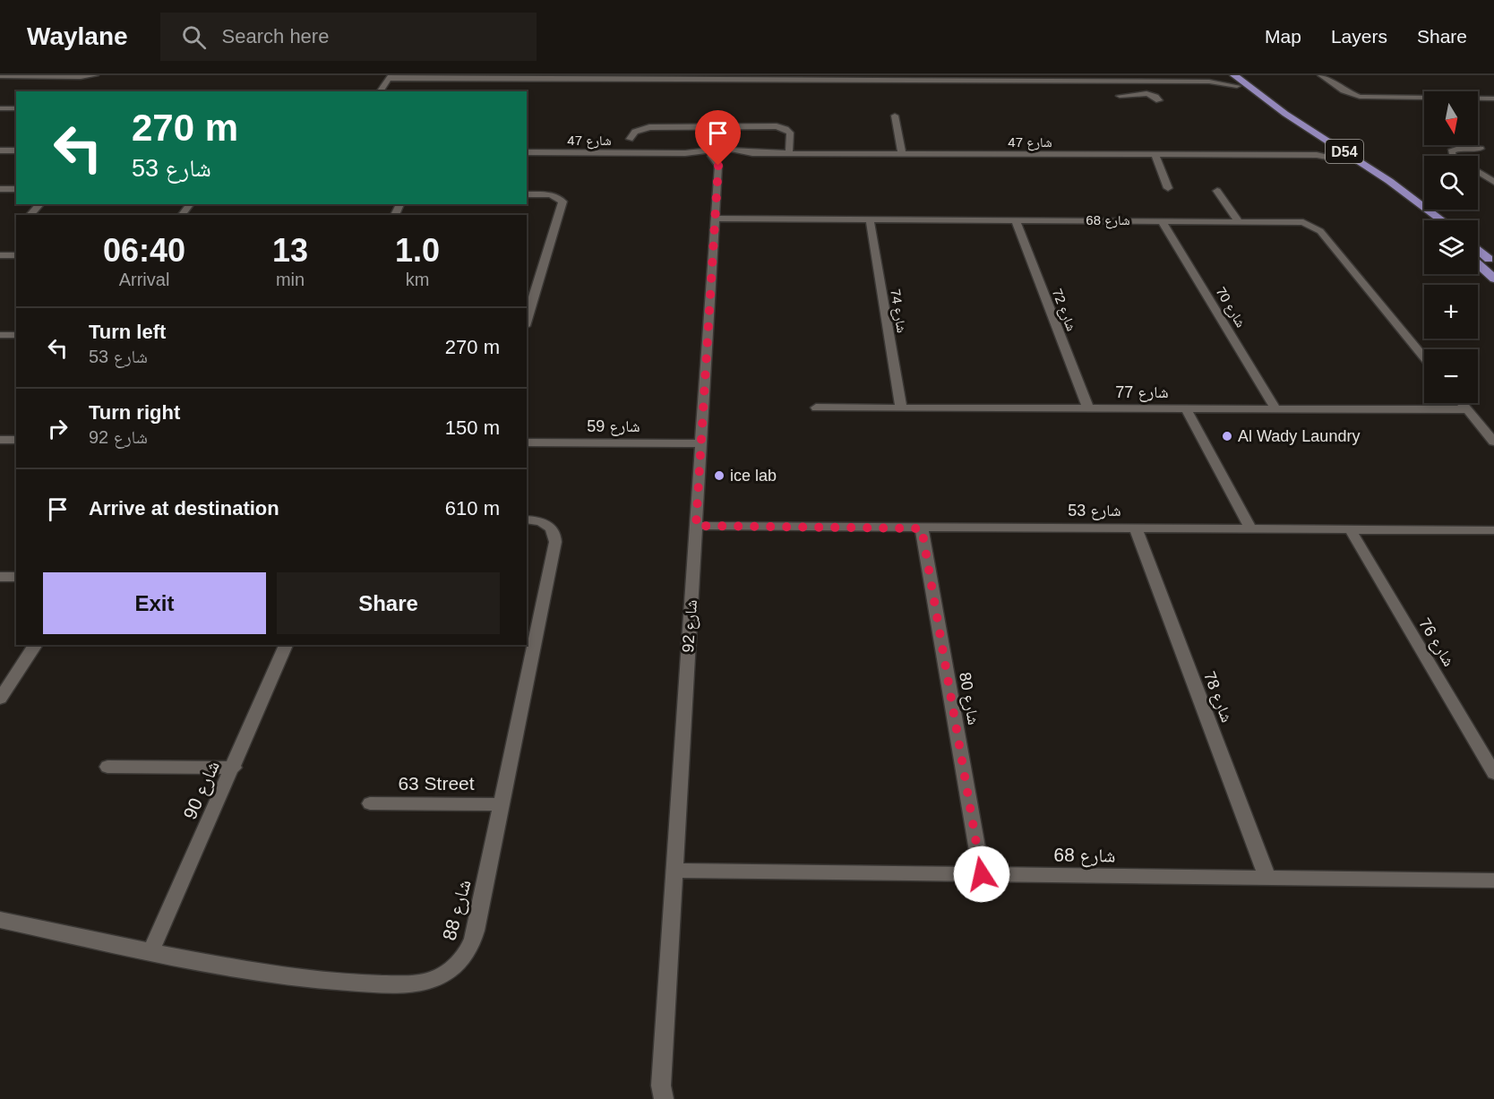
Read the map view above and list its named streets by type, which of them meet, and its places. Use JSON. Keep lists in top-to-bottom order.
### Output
{
  "streets": {
    "main road": ["D54"],
    "street": [
      "شارع 47",
      "شارع 68",
      "شارع 70",
      "شارع 72",
      "شارع 74",
      "شارع 77",
      "شارع 59",
      "شارع 53",
      "شارع 92",
      "شارع 76",
      "شارع 78",
      "شارع 80",
      "63 Street",
      "شارع 90",
      "شارع 88"
    ]
  },
  "crossings": [
    ["شارع 47", "D54"],
    ["شارع 47", "شارع 92"],
    ["شارع 68", "شارع 70"],
    ["شارع 68", "شارع 72"],
    ["شارع 68", "شارع 74"],
    ["شارع 68", "شارع 92"],
    ["شارع 68", "شارع 78"],
    ["شارع 68", "شارع 80"],
    ["شارع 70", "شارع 77"],
    ["شارع 72", "شارع 77"],
    ["شارع 74", "شارع 77"],
    ["شارع 59", "شارع 92"],
    ["شارع 53", "شارع 92"],
    ["شارع 53", "شارع 76"],
    ["شارع 53", "شارع 78"],
    ["شارع 53", "شارع 80"],
    ["63 Street", "شارع 88"],
    ["شارع 90", "شارع 88"]
  ],
  "places": ["Al Wady Laundry", "ice lab"],
  "north": "bottom",
  "page": {
    "header": "Waylane",
    "search": "Search here",
    "nav": ["Map", "Layers", "Share"],
    "map_buttons": ["+", "−"],
    "turn": ["270 m", "شارع 53"],
    "eta": [
      "06:40",
      "Arrival",
      "13",
      "min",
      "1.0",
      "km"
    ],
    "list": [
      {
        "name": "Turn left",
        "note": "شارع 53",
        "value": "270 m"
      },
      {
        "name": "Turn right",
        "note": "شارع 92",
        "value": "150 m"
      },
      {
        "name": "Arrive at destination",
        "value": "610 m"
      }
    ],
    "buttons": ["Exit", "Share"]
  }
}
